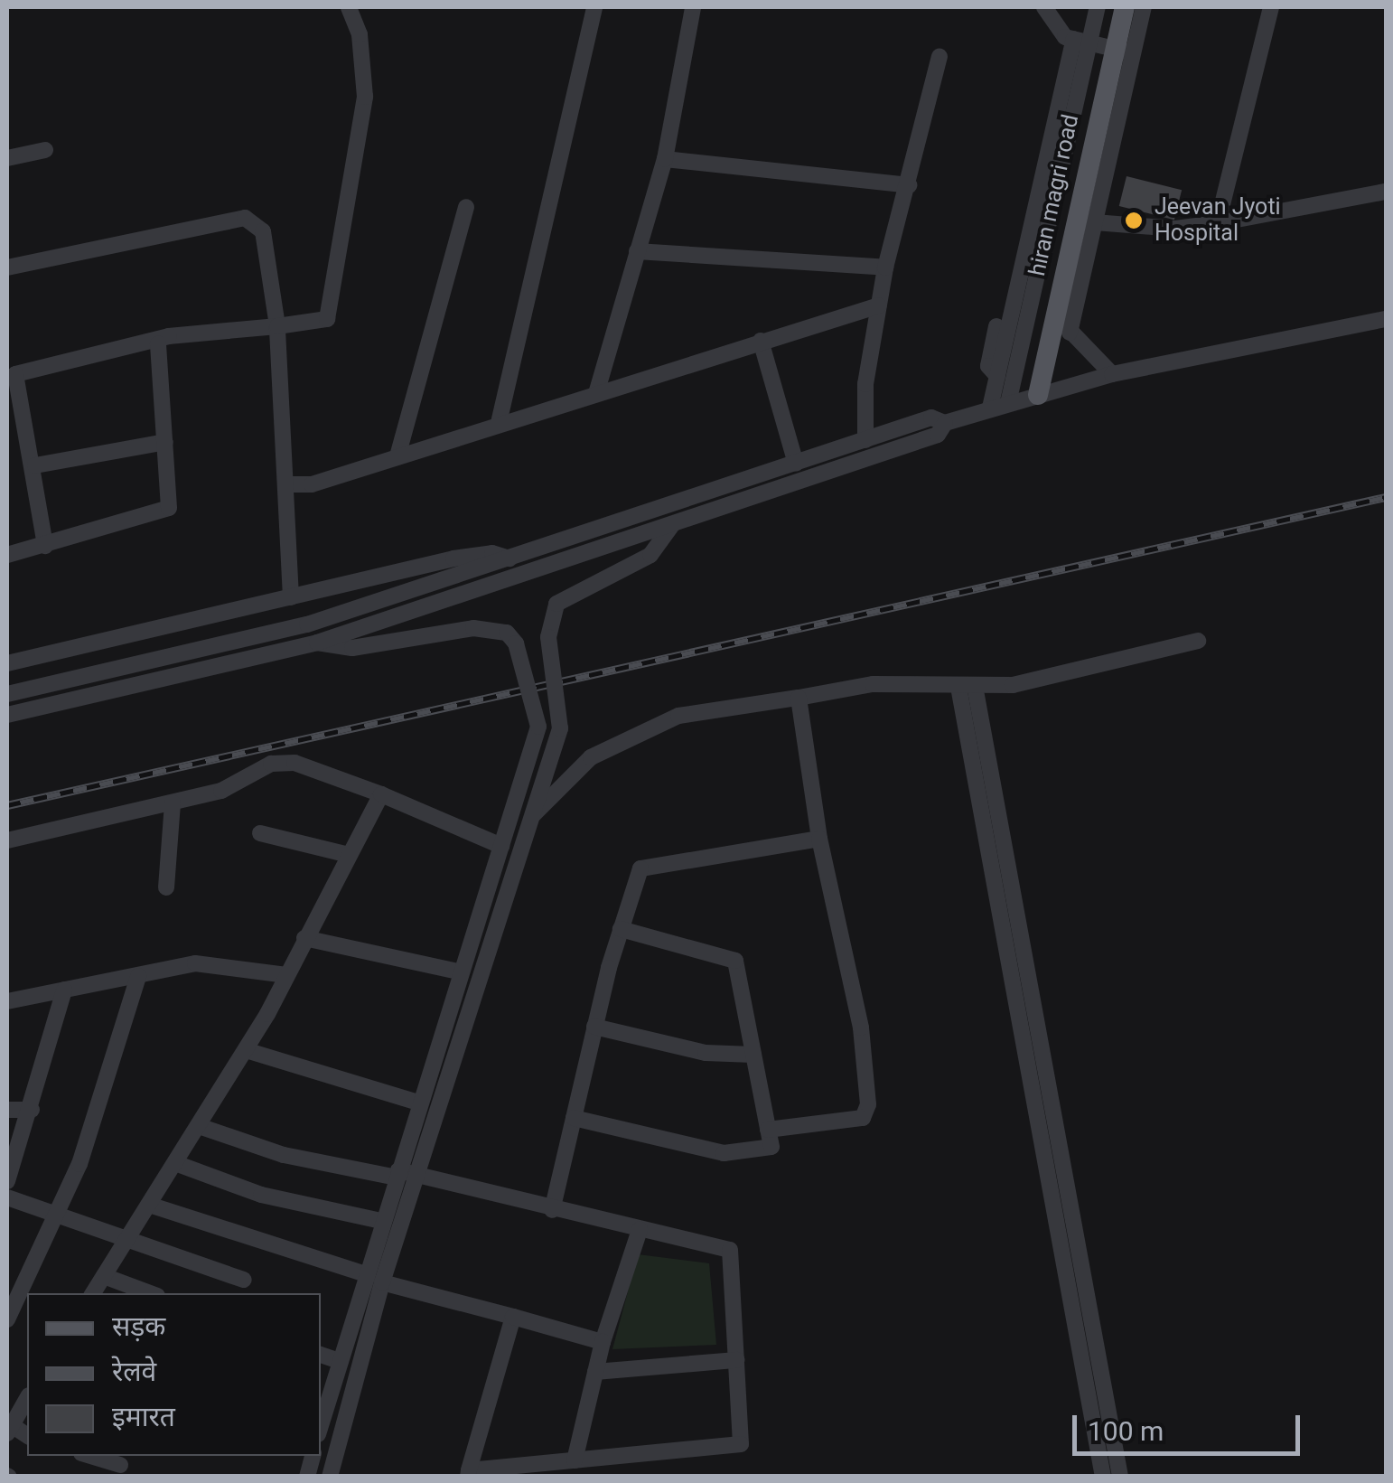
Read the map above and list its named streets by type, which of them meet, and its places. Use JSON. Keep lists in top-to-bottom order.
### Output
{
  "streets": {
    "main road": ["hiran magri road"]
  },
  "places": ["Jeevan Jyoti Hospital"],
  "legend": ["सड़क", "रेलवे", "इमारत"],
  "scale_bar": "100 m"
}
